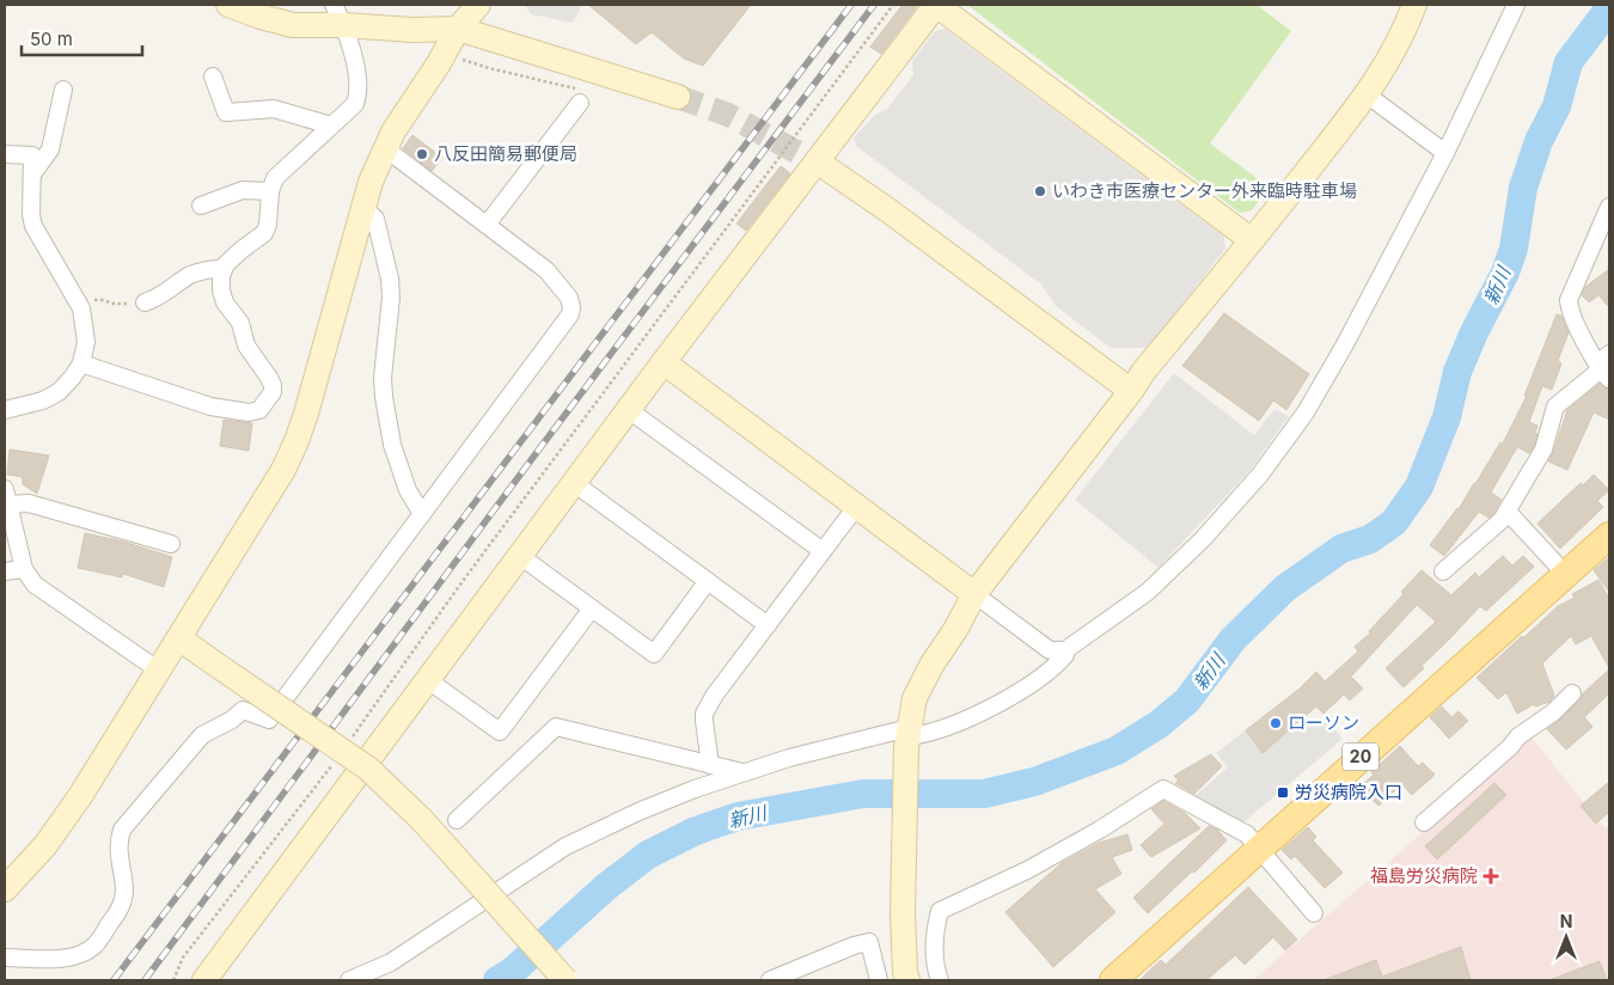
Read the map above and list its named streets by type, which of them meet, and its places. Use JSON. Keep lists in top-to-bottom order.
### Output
{
  "streets": {
    "main road": ["20"]
  },
  "water": ["新川"],
  "places": {
    "other": ["八反田簡易郵便局", "いわき市医療センター外来臨時駐車場", "ローソン"],
    "transit": ["労災病院入口"],
    "health": ["福島労災病院"]
  },
  "scale_bar": "50 m",
  "north": "top"
}
